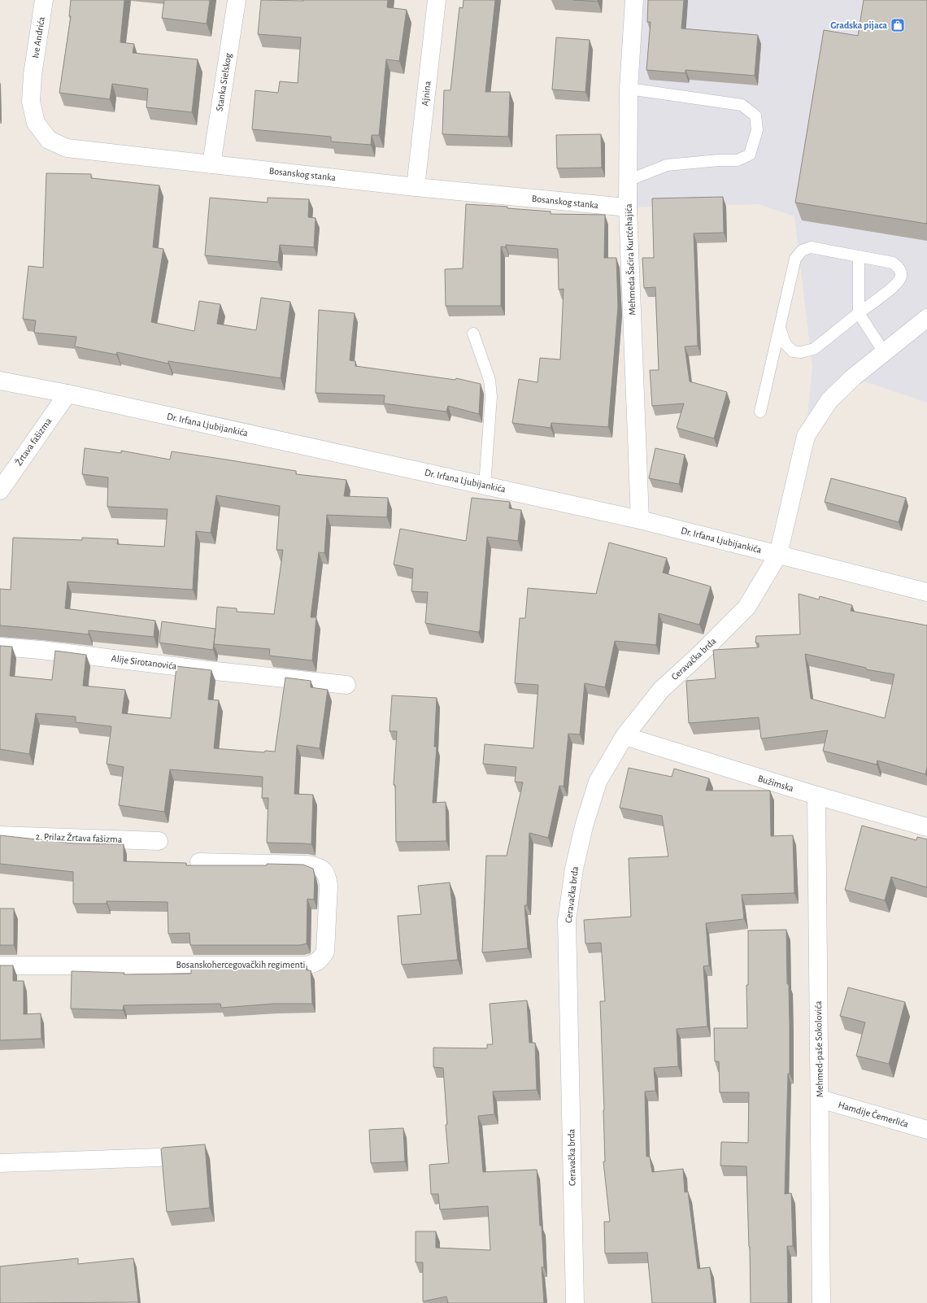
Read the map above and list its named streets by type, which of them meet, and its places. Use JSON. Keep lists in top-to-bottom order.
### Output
{
  "streets": {
    "street": [
      "Ive Andrića",
      "Stanka Sielskog",
      "Ajnina",
      "Bosanskog stanka",
      "Mehmeda Šaćira Kurtćehajića",
      "Dr. Irfana Ljubijankića",
      "Žrtava fašizma",
      "Ceravačka brda",
      "Alije Sirotanovića",
      "Bužimska",
      "2. Prilaz Žrtava fašizma",
      "Bosanskohercegovačkih regimenti",
      "Mehmed-paše Sokolovića",
      "Hamdije Čemerlića"
    ]
  },
  "crossings": [
    ["Ive Andrića", "Bosanskog stanka"],
    ["Stanka Sielskog", "Bosanskog stanka"],
    ["Ajnina", "Bosanskog stanka"],
    ["Bosanskog stanka", "Mehmeda Šaćira Kurtćehajića"],
    ["Mehmeda Šaćira Kurtćehajića", "Dr. Irfana Ljubijankića"],
    ["Dr. Irfana Ljubijankića", "Žrtava fašizma"],
    ["Dr. Irfana Ljubijankića", "Ceravačka brda"],
    ["Ceravačka brda", "Bužimska"],
    ["Bužimska", "Mehmed-paše Sokolovića"],
    ["Mehmed-paše Sokolovića", "Hamdije Čemerlića"]
  ],
  "places": {
    "shop": ["Gradska pijaca"]
  }
}
